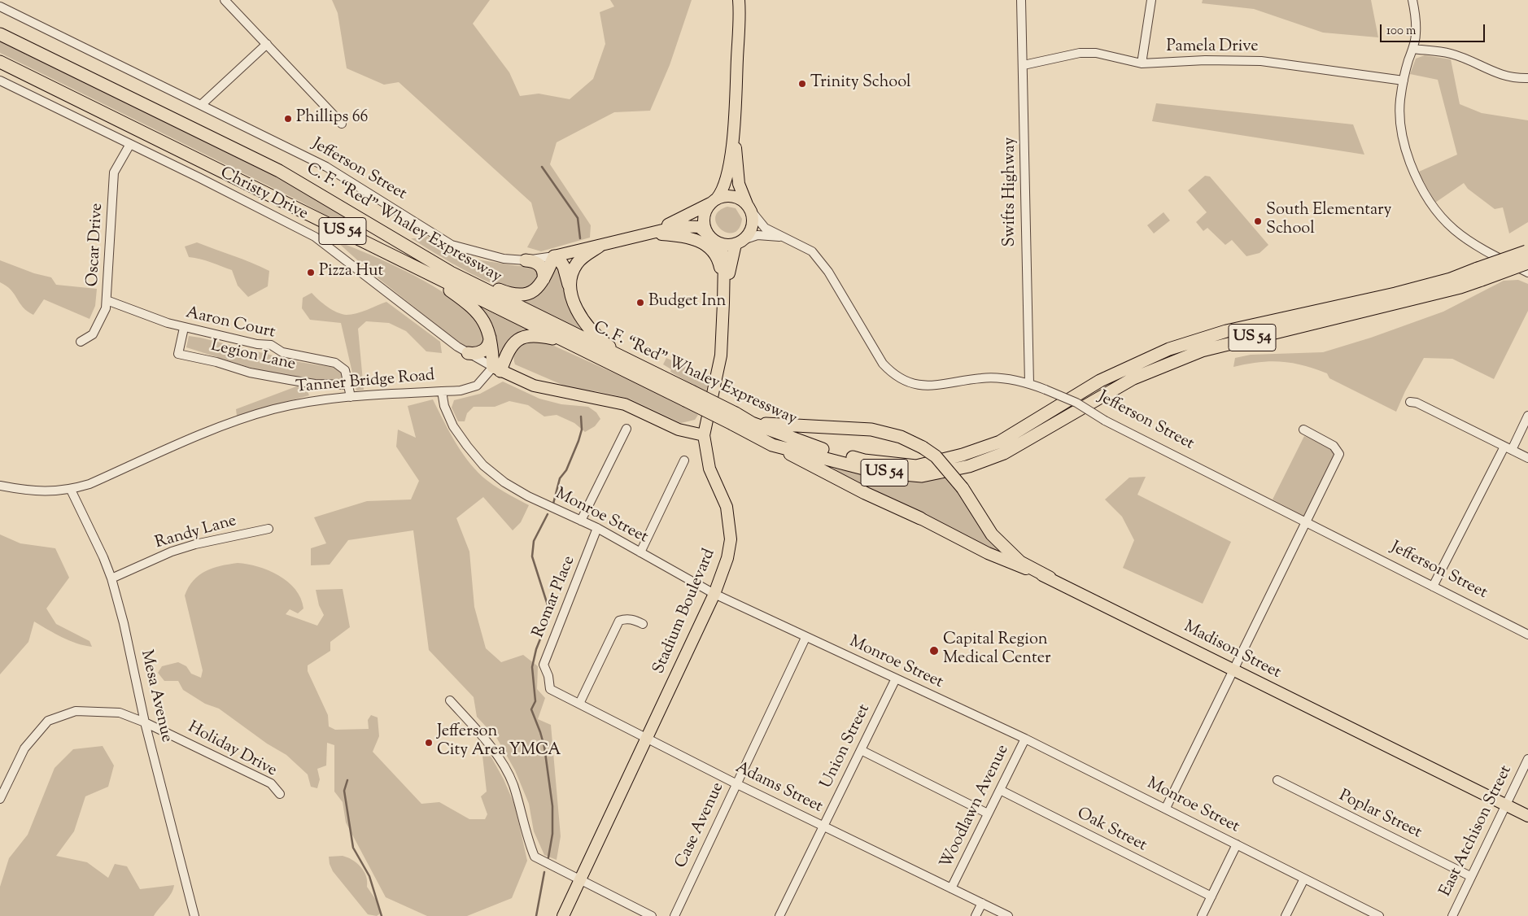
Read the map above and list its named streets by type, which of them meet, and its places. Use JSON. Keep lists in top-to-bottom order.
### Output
{
  "streets": {
    "highway": ["C. F. “Red” Whaley Expressway", "US 54"],
    "main road": ["Jefferson Street", "Stadium Boulevard", "Madison Street"],
    "street": [
      "Pamela Drive",
      "Swifts Highway",
      "Christy Drive",
      "Oscar Drive",
      "Aaron Court",
      "Legion Lane",
      "Tanner Bridge Road",
      "Monroe Street",
      "Randy Lane",
      "Romar Place",
      "Mesa Avenue",
      "Union Street",
      "Holiday Drive",
      "Adams Street",
      "Woodlawn Avenue",
      "Poplar Street",
      "Case Avenue",
      "Oak Street",
      "East Atchison Street"
    ]
  },
  "crossings": [
    ["Pamela Drive", "Swifts Highway"],
    ["Jefferson Street", "Swifts Highway"],
    ["Christy Drive", "Oscar Drive"],
    ["Christy Drive", "Tanner Bridge Road"],
    ["Oscar Drive", "Aaron Court"],
    ["Aaron Court", "Legion Lane"],
    ["Aaron Court", "Tanner Bridge Road"],
    ["Tanner Bridge Road", "Monroe Street"],
    ["Tanner Bridge Road", "Mesa Avenue"],
    ["Monroe Street", "Romar Place"],
    ["Monroe Street", "Stadium Boulevard"],
    ["Monroe Street", "Union Street"],
    ["Monroe Street", "Woodlawn Avenue"],
    ["Monroe Street", "Case Avenue"],
    ["Randy Lane", "Mesa Avenue"],
    ["Romar Place", "Adams Street"],
    ["Stadium Boulevard", "Adams Street"],
    ["Madison Street", "East Atchison Street"],
    ["Mesa Avenue", "Holiday Drive"],
    ["Union Street", "Adams Street"],
    ["Adams Street", "Woodlawn Avenue"],
    ["Adams Street", "Case Avenue"],
    ["Woodlawn Avenue", "Oak Street"],
    ["Poplar Street", "East Atchison Street"]
  ],
  "places": [
    "Trinity School",
    "Phillips 66",
    "South Elementary School",
    "Pizza Hut",
    "Budget Inn",
    "Capital Region Medical Center",
    "Jefferson City Area YMCA"
  ],
  "scale_bar": "100 m"
}
